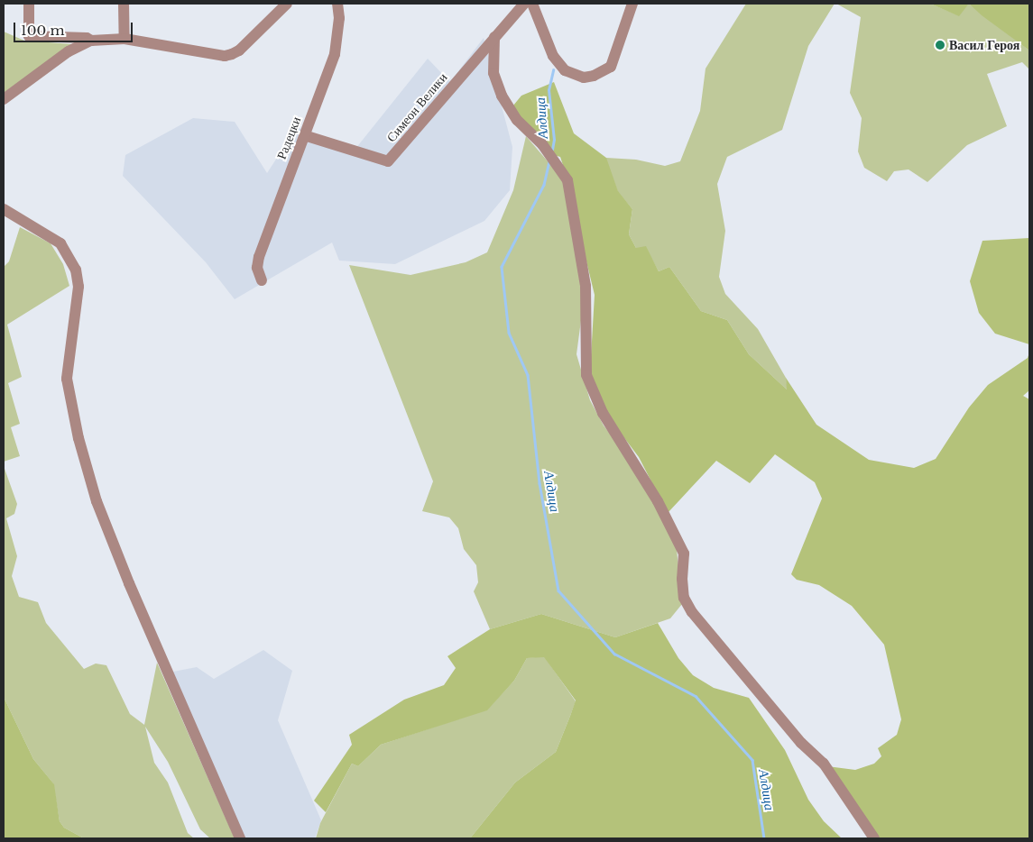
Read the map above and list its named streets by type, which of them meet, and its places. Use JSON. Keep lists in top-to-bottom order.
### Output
{
  "streets": {
    "street": ["Симеон Велики", "Радецки"]
  },
  "crossings": [
    ["Симеон Велики", "Радецки"]
  ],
  "water": ["Алдица"],
  "places": ["Васил Героя"],
  "scale_bar": "100 m"
}
